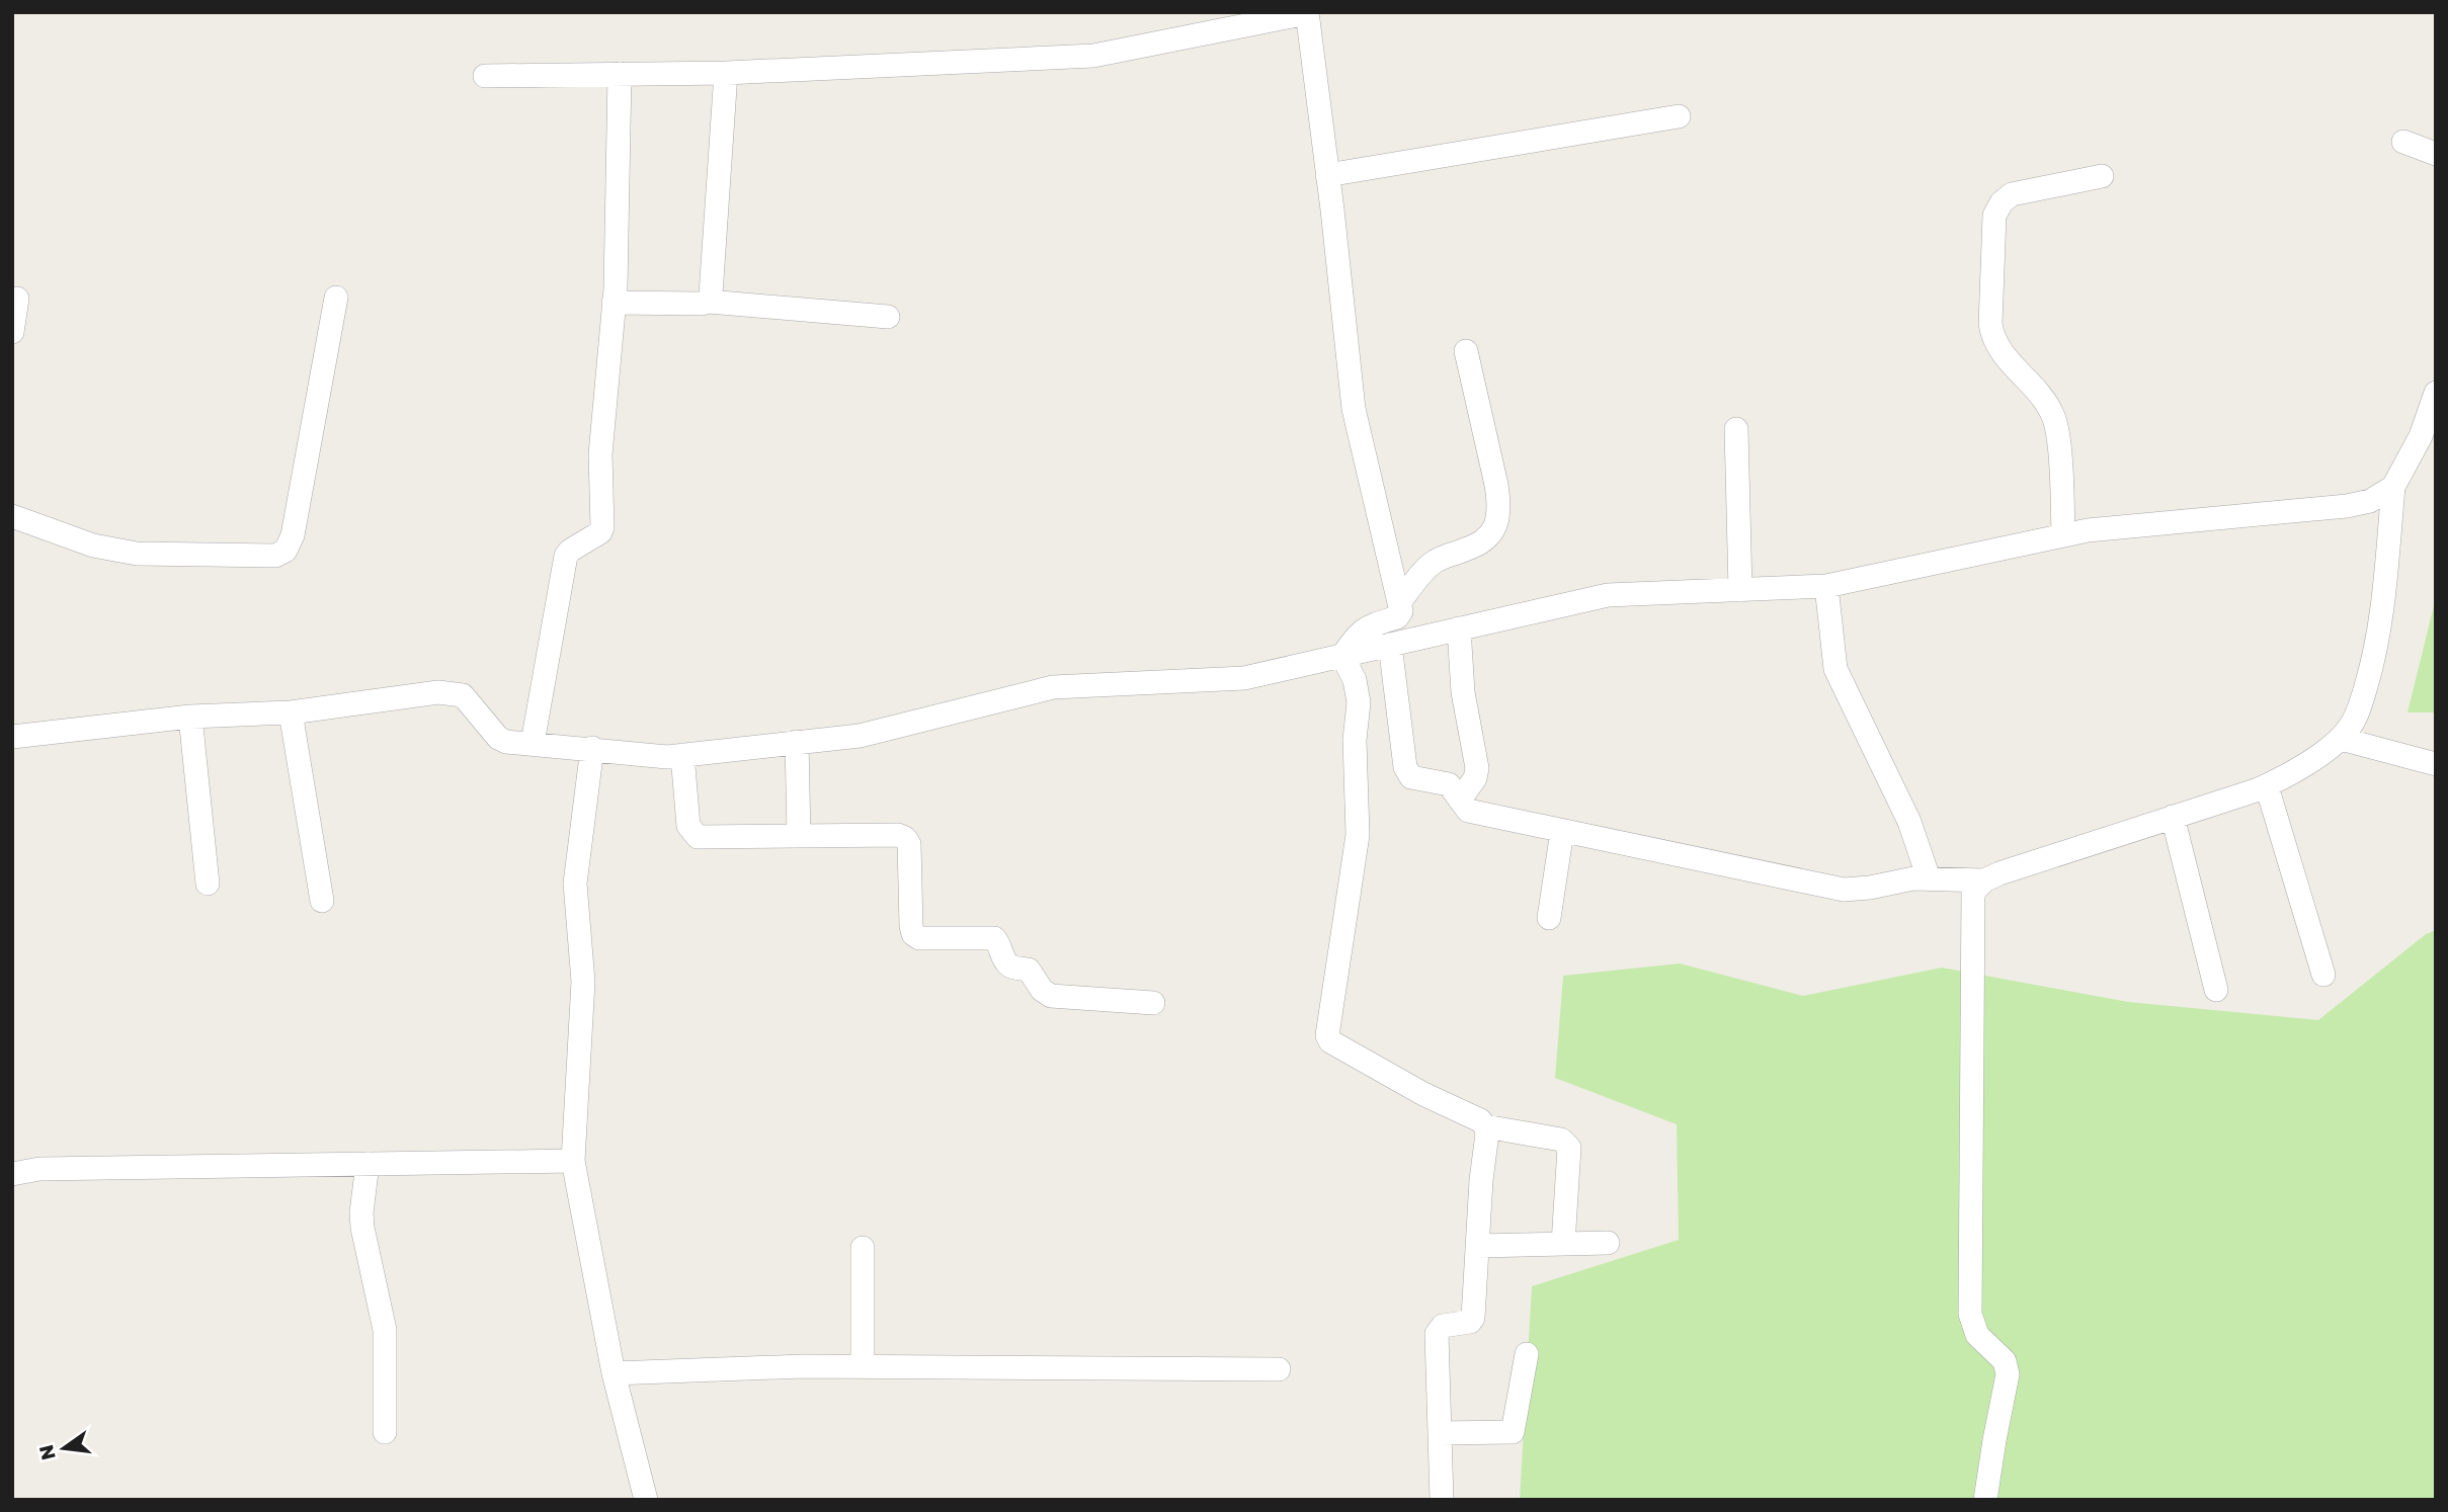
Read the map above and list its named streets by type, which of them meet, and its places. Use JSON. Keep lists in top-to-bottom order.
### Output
{
  "north": "left"
}
